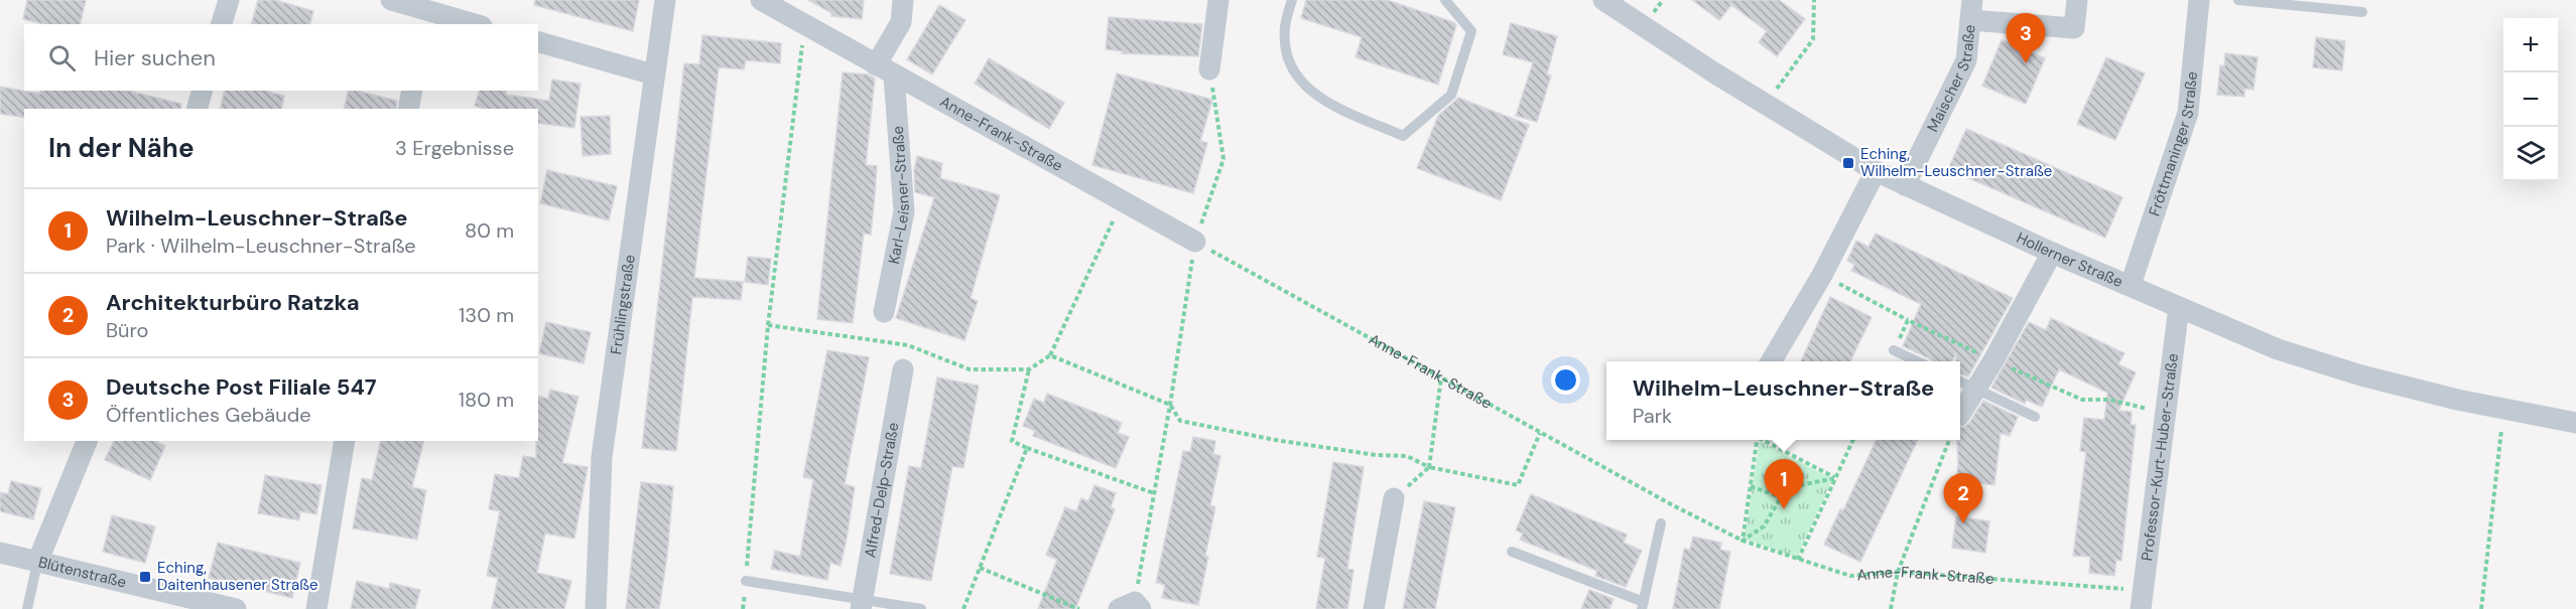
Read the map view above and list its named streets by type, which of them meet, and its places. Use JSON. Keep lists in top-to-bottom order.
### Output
{
  "streets": {
    "street": [
      "Maischer Straße",
      "Anne-Frank-Straße",
      "Fröttmaninger Straße",
      "Karl-Leisner-Straße",
      "Hollerner Straße",
      "Frühlingstraße",
      "Professor-Kurt-Huber-Straße",
      "Alfred-Delp-Straße",
      "Blütenstraße"
    ]
  },
  "crossings": [
    ["Maischer Straße", "Hollerner Straße"],
    ["Anne-Frank-Straße", "Karl-Leisner-Straße"],
    ["Anne-Frank-Straße", "Professor-Kurt-Huber-Straße"],
    ["Fröttmaninger Straße", "Hollerner Straße"],
    ["Hollerner Straße", "Professor-Kurt-Huber-Straße"]
  ],
  "places": {
    "transit": ["Eching, Wilhelm-Leuschner-Straße", "Eching, Daitenhausener Straße"]
  },
  "page": {
    "pins": ["3", "1", "2"],
    "map_buttons": ["+", "−"],
    "search": "Hier suchen",
    "heading": ["In der Nähe", "3 Ergebnisse"],
    "list": [
      {
        "mark": "1",
        "name": "Wilhelm-Leuschner-Straße",
        "note": "Park · Wilhelm-Leuschner-Straße",
        "value": "80 m"
      },
      {
        "mark": "2",
        "name": "Architekturbüro Ratzka",
        "note": "Büro",
        "value": "130 m"
      },
      {
        "mark": "3",
        "name": "Deutsche Post Filiale 547",
        "note": "Öffentliches Gebäude",
        "value": "180 m"
      }
    ],
    "popup": ["Wilhelm-Leuschner-Straße", "Park"]
  }
}
